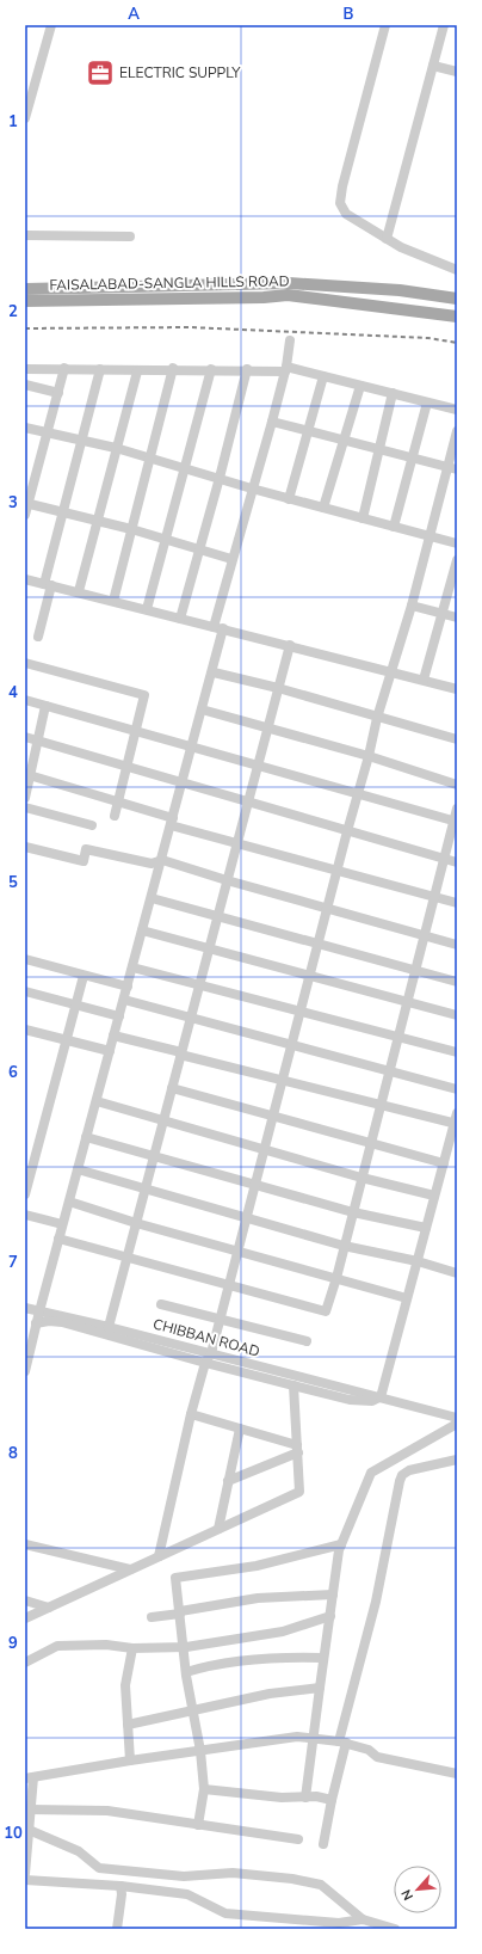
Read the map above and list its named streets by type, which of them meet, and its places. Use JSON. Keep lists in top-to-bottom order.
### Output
{
  "streets": {
    "main road": ["FAISALABAD-SANGLA HILLS ROAD"],
    "street": ["CHIBBAN ROAD"]
  },
  "places": {
    "office": ["ELECTRIC SUPPLY"]
  },
  "north": "bottom left",
  "grid": {
    "columns": ["A", "B"],
    "rows": [
      "1",
      "2",
      "3",
      "4",
      "5",
      "6",
      "7",
      "8",
      "9",
      "10"
    ]
  }
}
